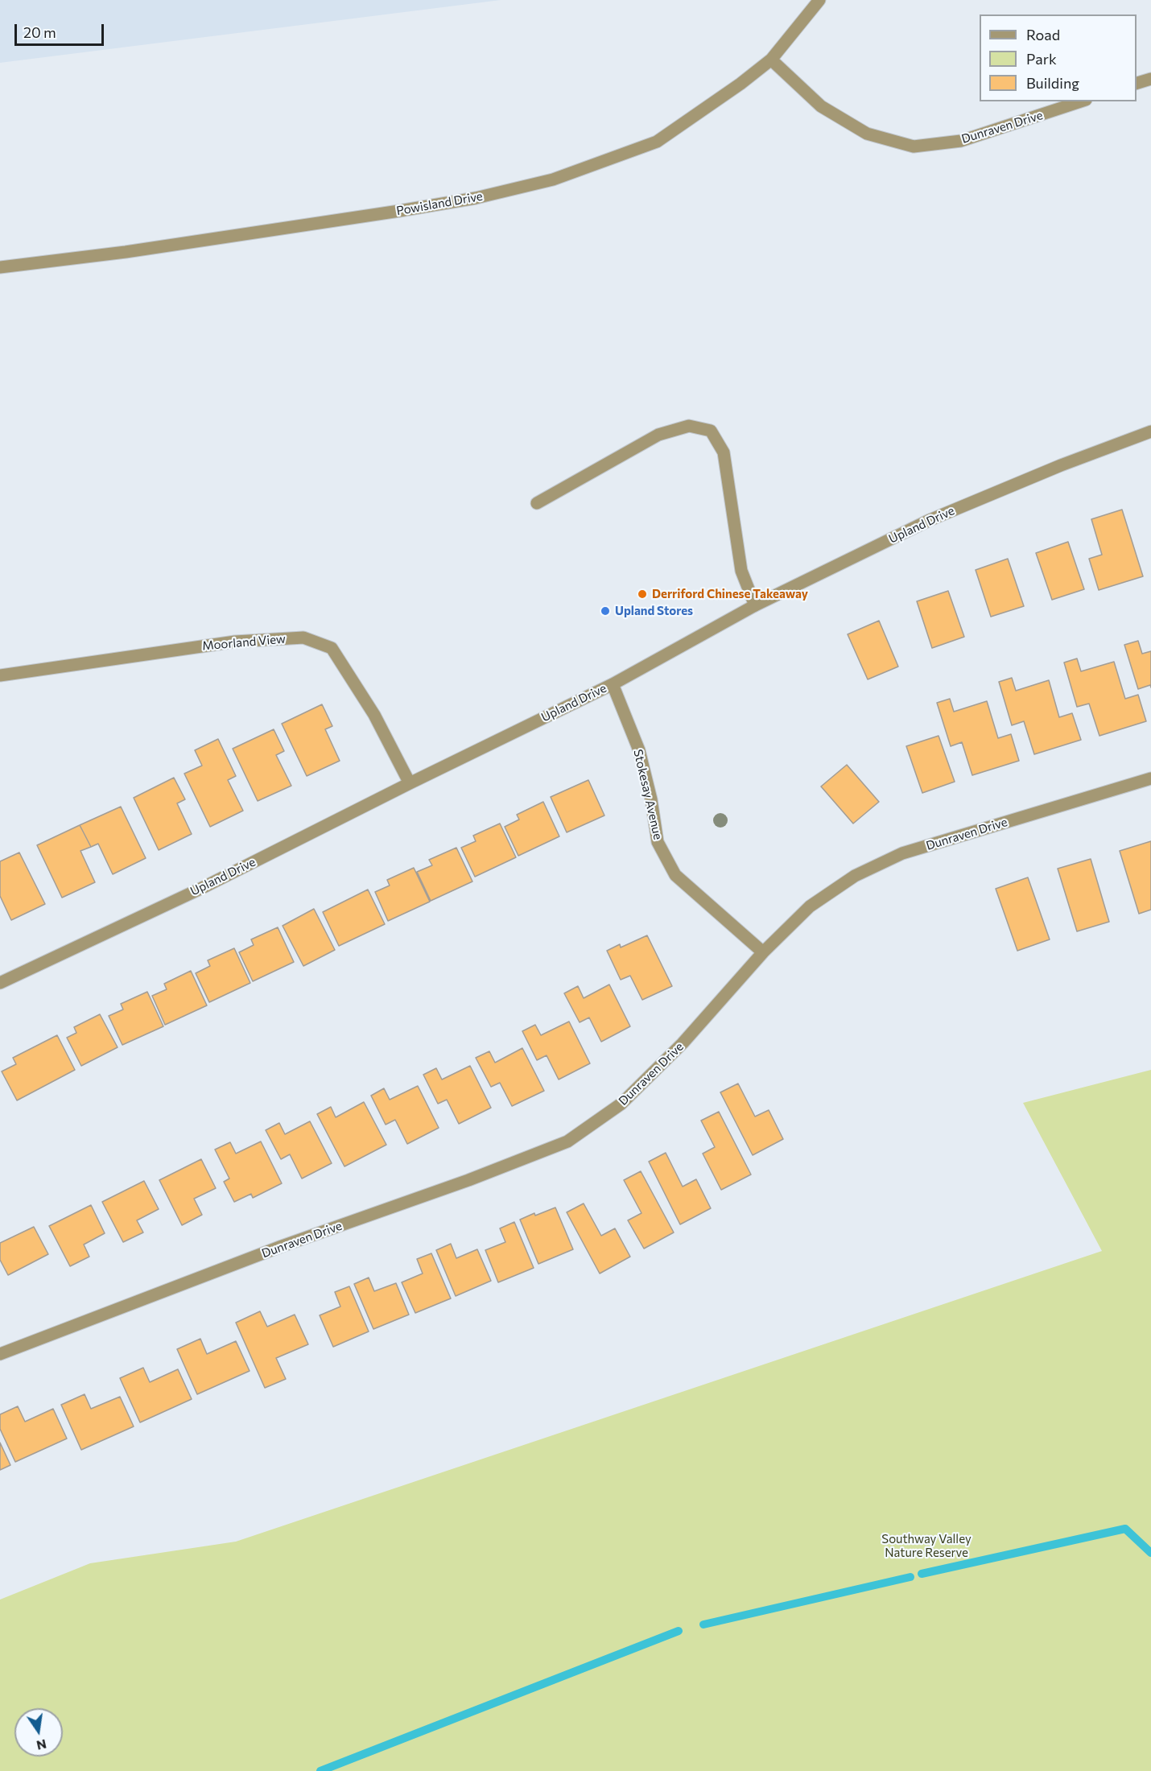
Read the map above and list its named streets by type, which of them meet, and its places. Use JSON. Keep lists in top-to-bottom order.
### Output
{
  "streets": {
    "street": [
      "Dunraven Drive",
      "Powisland Drive",
      "Upland Drive",
      "Moorland View",
      "Stokesay Avenue"
    ]
  },
  "crossings": [
    ["Dunraven Drive", "Powisland Drive"],
    ["Dunraven Drive", "Stokesay Avenue"],
    ["Upland Drive", "Moorland View"],
    ["Upland Drive", "Stokesay Avenue"]
  ],
  "parks": ["Southway Valley Nature Reserve"],
  "places": ["Derriford Chinese Takeaway", "Upland Stores"],
  "legend": ["Road", "Park", "Building"],
  "scale_bar": "20 m",
  "north": "bottom"
}
